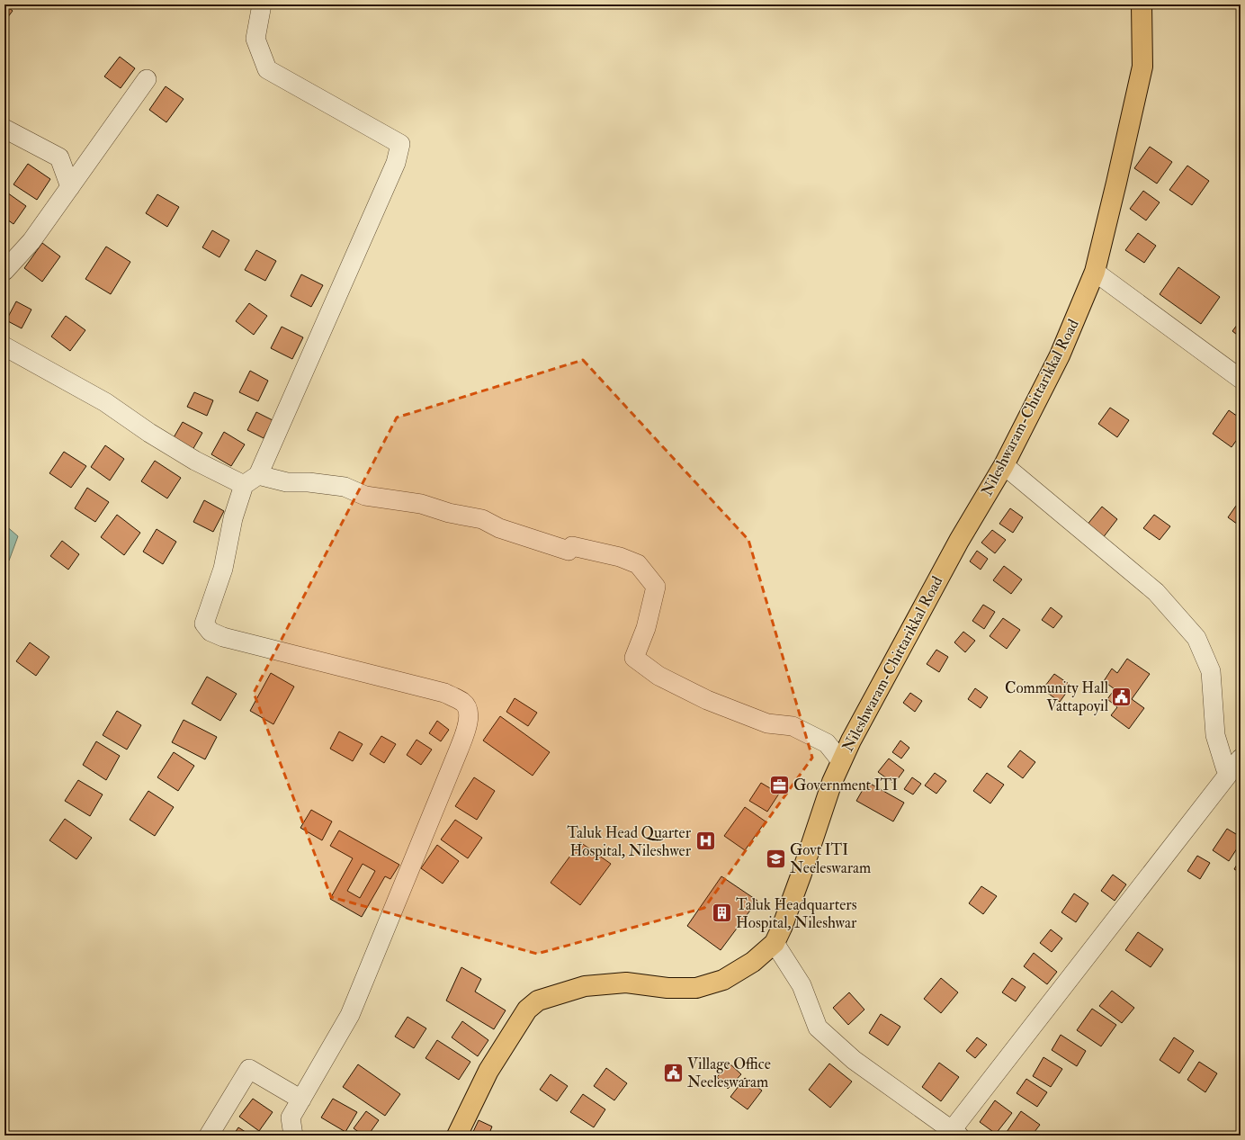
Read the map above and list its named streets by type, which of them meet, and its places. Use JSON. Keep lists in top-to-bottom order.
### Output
{
  "streets": {
    "main road": ["Nileshwaram-Chittarikkal Road"]
  },
  "places": {
    "public building": ["Community Hall Vattapoyil", "Village Office Neeleswaram"],
    "office": ["Government ITI"],
    "hospital": ["Taluk Head Quarter Hospital, Nileshwer"],
    "school or university": ["Govt ITI Neeleswaram"],
    "building": ["Taluk Headquarters Hospital, Nileshwar"]
  }
}
